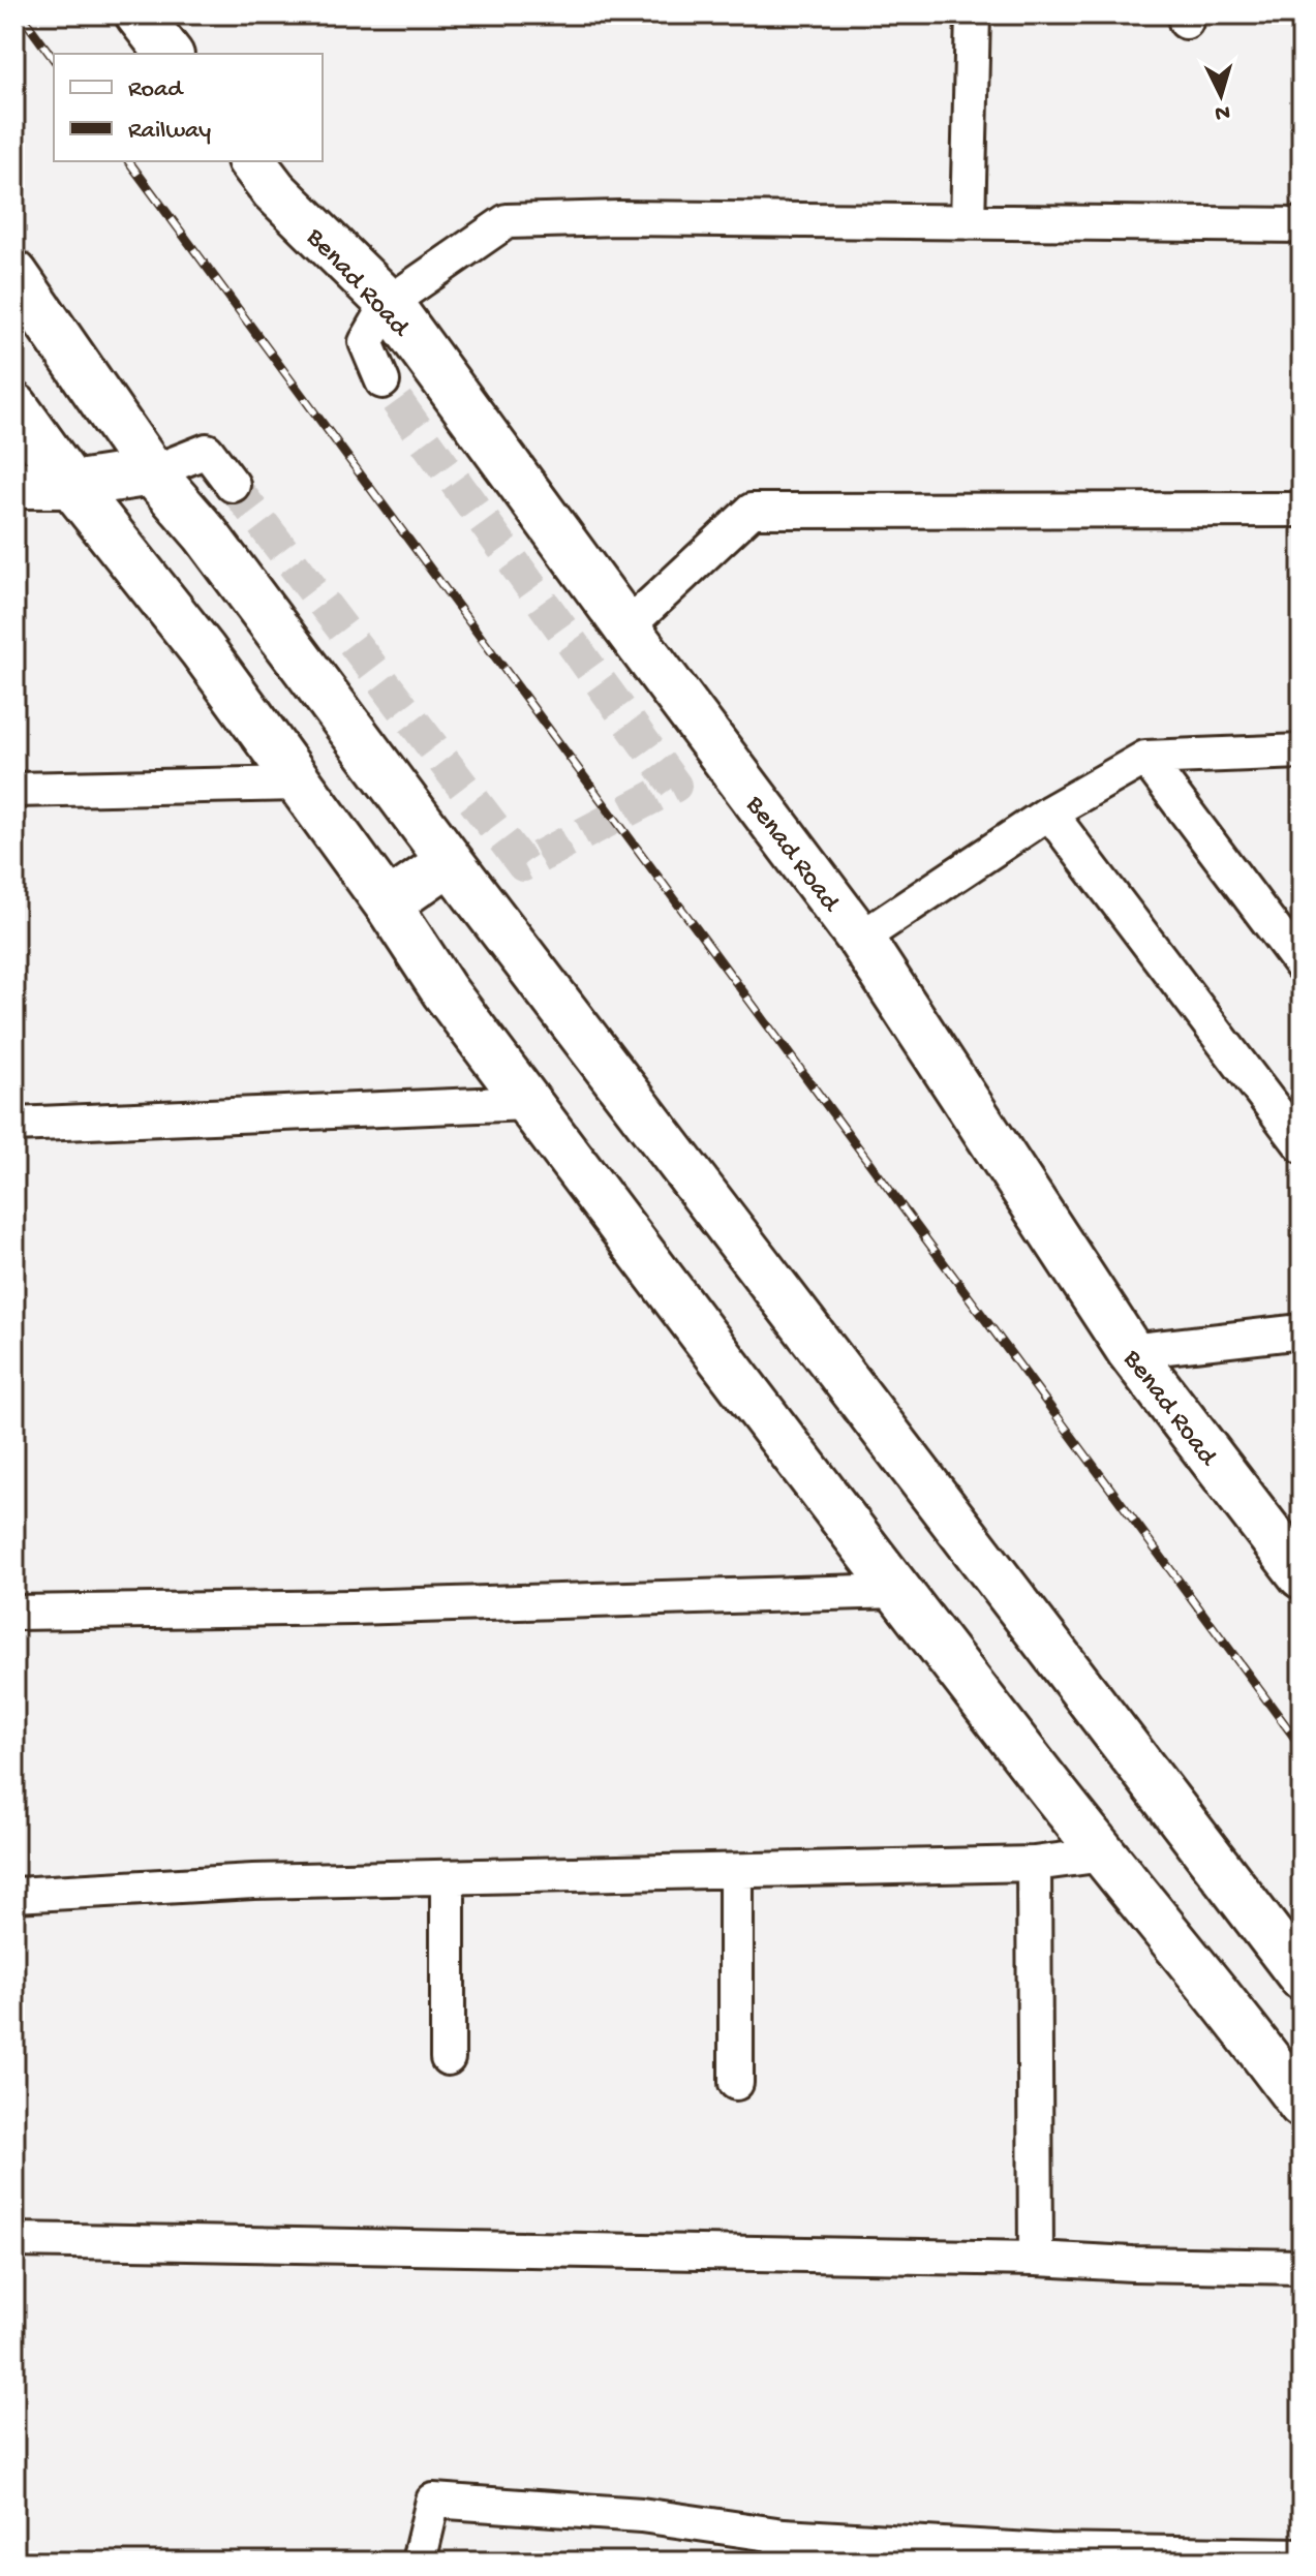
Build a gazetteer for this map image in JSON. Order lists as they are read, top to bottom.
{
  "streets": {
    "main road": ["Benad Road"]
  },
  "legend": ["Road", "Railway"],
  "north": "bottom"
}
